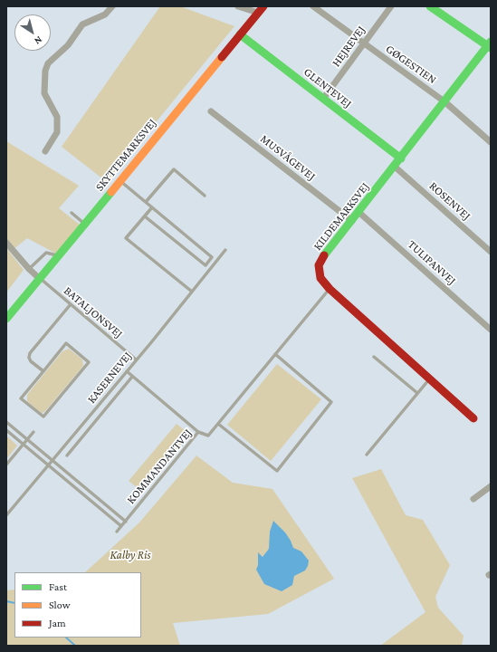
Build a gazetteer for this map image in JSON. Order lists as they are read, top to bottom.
{
  "streets": {
    "street": [
      "HEJREVEJ",
      "GØGESTIEN",
      "GLENTEVEJ",
      "SKYTTEMARKSVEJ",
      "MUSVÅGEVEJ",
      "ROSENVEJ",
      "KILDEMARKSVEJ",
      "TULIPANVEJ"
    ],
    "lane": ["BATALJONSVEJ", "KASERNEVEJ", "KOMMANDANTVEJ"]
  },
  "crossings": [
    ["HEJREVEJ", "GØGESTIEN"],
    ["HEJREVEJ", "GLENTEVEJ"],
    ["GØGESTIEN", "KILDEMARKSVEJ"],
    ["GLENTEVEJ", "SKYTTEMARKSVEJ"],
    ["GLENTEVEJ", "KILDEMARKSVEJ"],
    ["SKYTTEMARKSVEJ", "BATALJONSVEJ"],
    ["MUSVÅGEVEJ", "KILDEMARKSVEJ"],
    ["ROSENVEJ", "KILDEMARKSVEJ"],
    ["KILDEMARKSVEJ", "TULIPANVEJ"],
    ["KILDEMARKSVEJ", "KOMMANDANTVEJ"],
    ["BATALJONSVEJ", "KASERNEVEJ"]
  ],
  "parks": ["Kalby Ris"],
  "legend": ["Fast", "Slow", "Jam"],
  "north": "bottom right"
}
